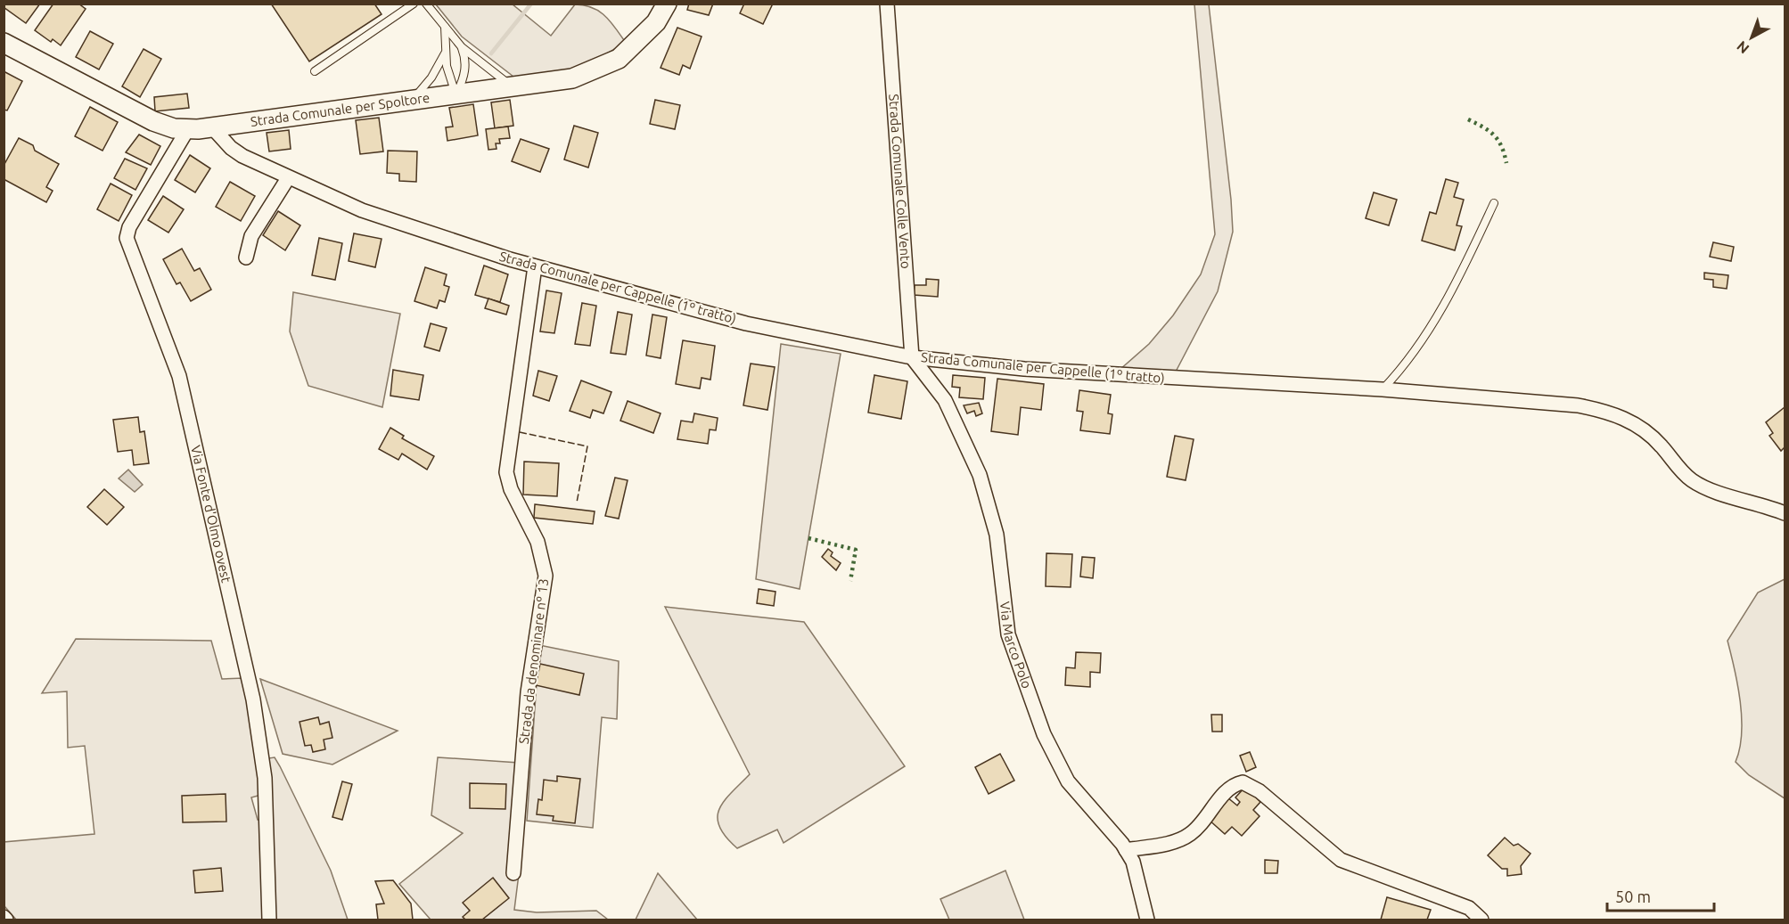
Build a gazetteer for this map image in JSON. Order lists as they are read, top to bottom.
{
  "streets": {
    "street": [
      "Strada Comunale per Spoltore",
      "Strada Comunale Colle Vento",
      "Strada Comunale per Cappelle (1º tratto)",
      "Via Fonte d'Olmo ovest",
      "Via Marco Polo",
      "Strada da denominare nº 13"
    ]
  },
  "crossings": [
    ["Strada Comunale per Spoltore", "Strada Comunale per Cappelle (1º tratto)"],
    ["Strada Comunale per Spoltore", "Via Fonte d'Olmo ovest"],
    ["Strada Comunale Colle Vento", "Strada Comunale per Cappelle (1º tratto)"],
    ["Strada Comunale Colle Vento", "Via Marco Polo"],
    ["Strada Comunale per Cappelle (1º tratto)", "Via Marco Polo"],
    ["Strada Comunale per Cappelle (1º tratto)", "Strada da denominare nº 13"]
  ],
  "scale_bar": "50 m",
  "north": "bottom left"
}
